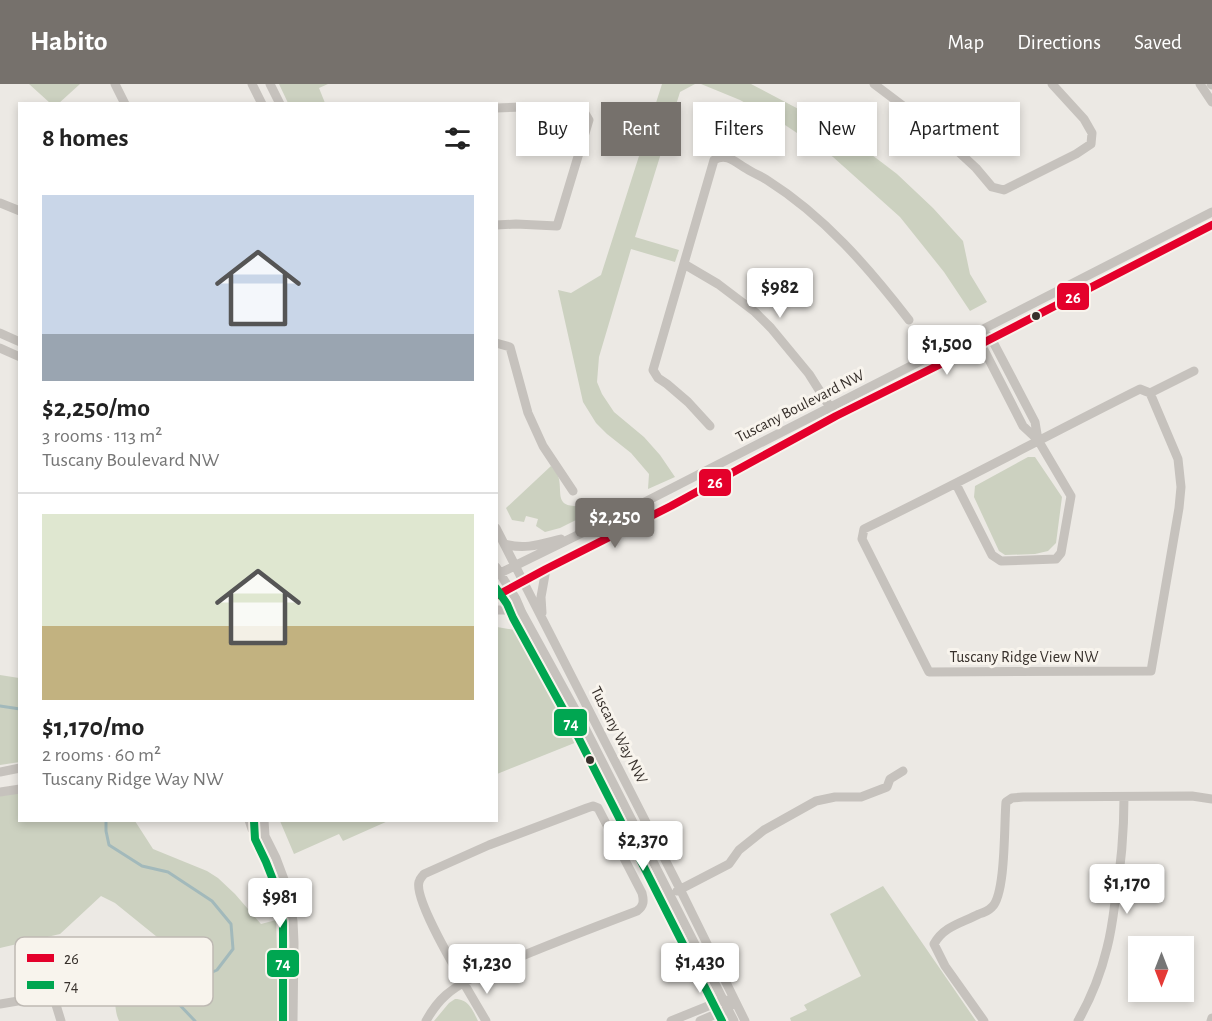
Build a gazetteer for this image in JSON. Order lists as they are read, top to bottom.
{
  "streets": {
    "street": ["Tuscany Boulevard NW", "Tuscany Ridge View NW", "Tuscany Way NW"]
  },
  "crossings": [
    ["Tuscany Boulevard NW", "Tuscany Way NW"]
  ],
  "lines": ["transit line 26", "transit line 74"],
  "legend": ["26", "74"],
  "north": "bottom",
  "page": {
    "header": "Habito",
    "nav": ["Map", "Directions", "Saved"],
    "chip": [
      "Buy",
      "Rent",
      "Filters",
      "New",
      "Apartment"
    ],
    "heading": "8 homes",
    "list": [
      {
        "name": "$2,250/mo",
        "note": "3 rooms · 113 m² · Tuscany Boulevard NW"
      },
      {
        "name": "$1,170/mo",
        "note": "2 rooms · 60 m² · Tuscany Ridge Way NW"
      }
    ],
    "price": [
      "$982",
      "$1,500",
      "$2,250",
      "$2,370",
      "$1,170",
      "$981",
      "$1,430",
      "$1,230"
    ]
  }
}
